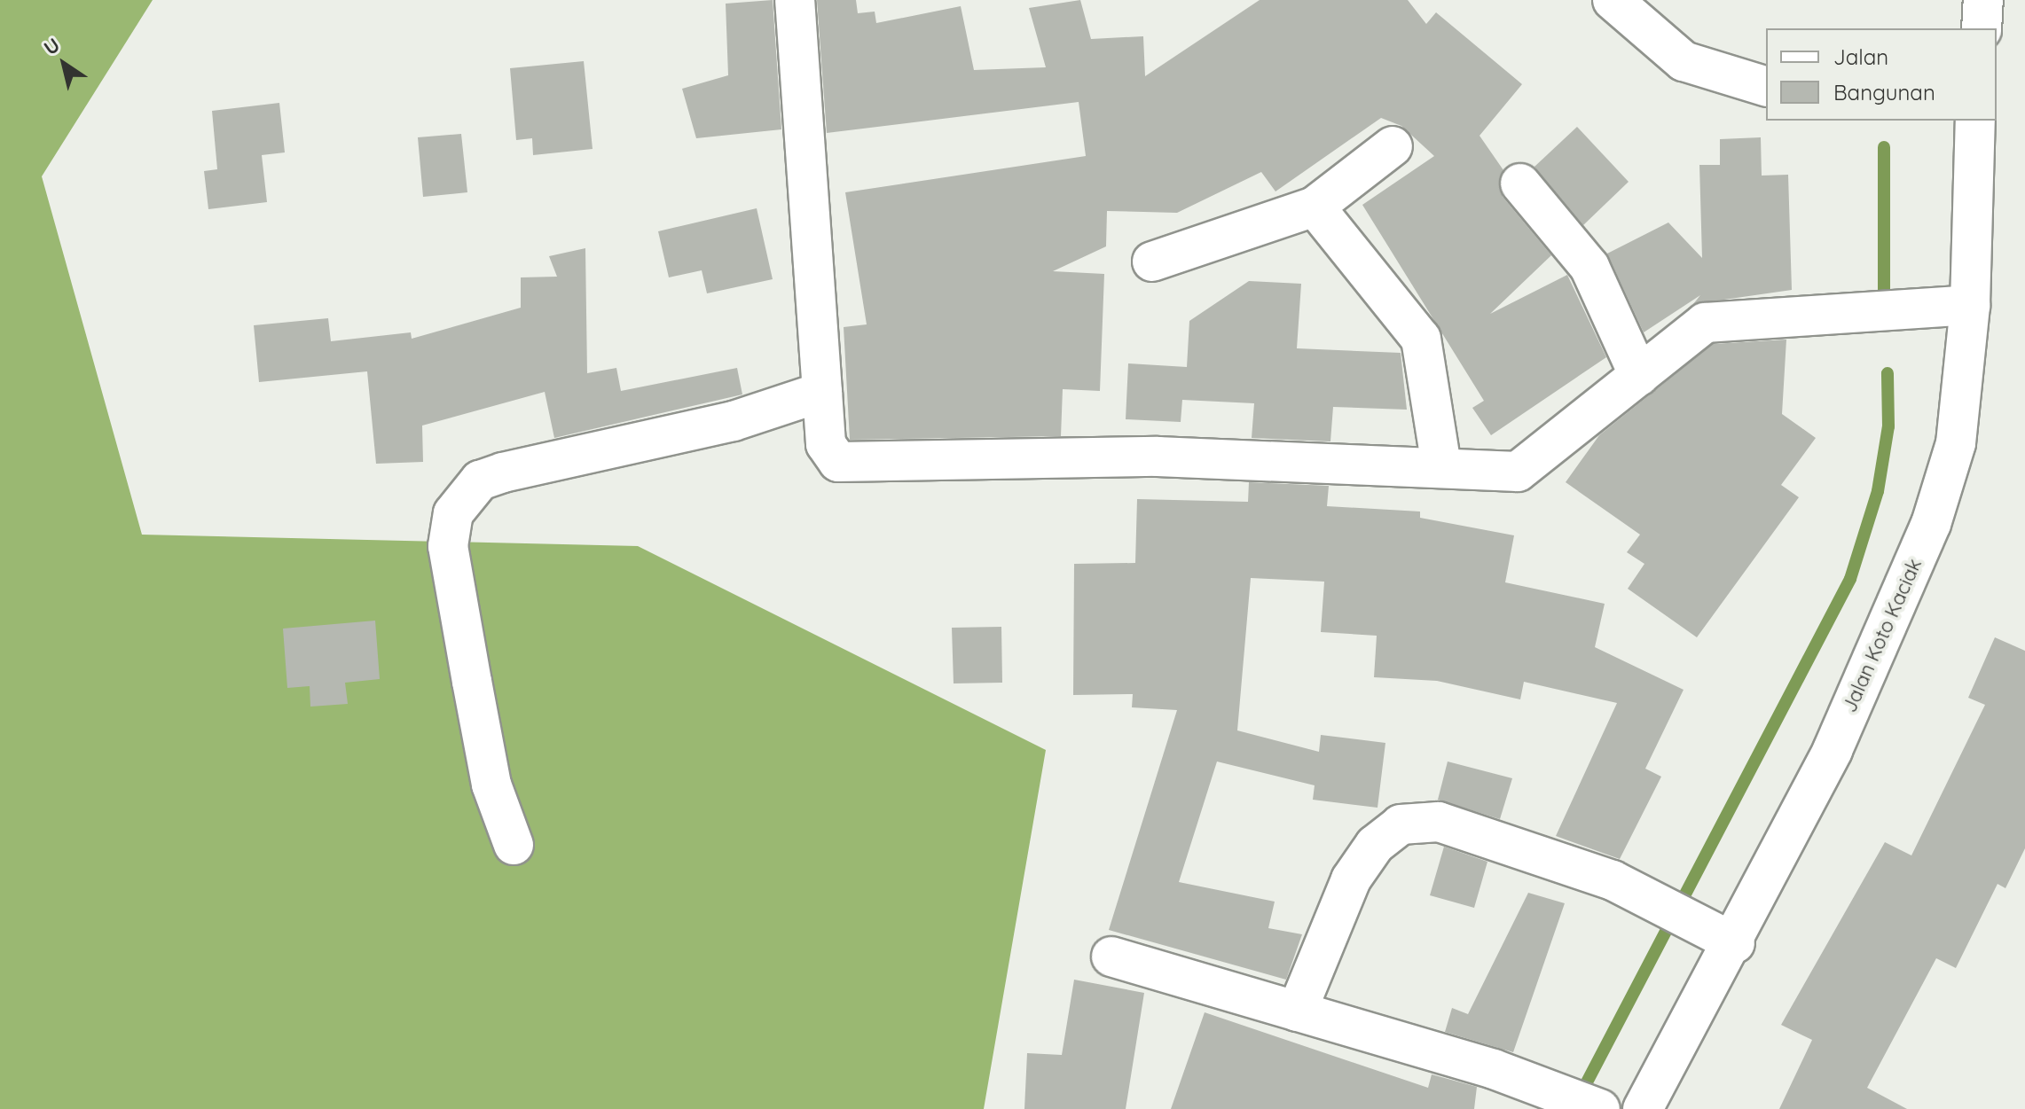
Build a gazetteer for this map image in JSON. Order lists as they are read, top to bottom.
{
  "streets": {
    "street": ["Jalan Koto Kaciak"]
  },
  "legend": ["Jalan", "Bangunan"],
  "north": "top left"
}
